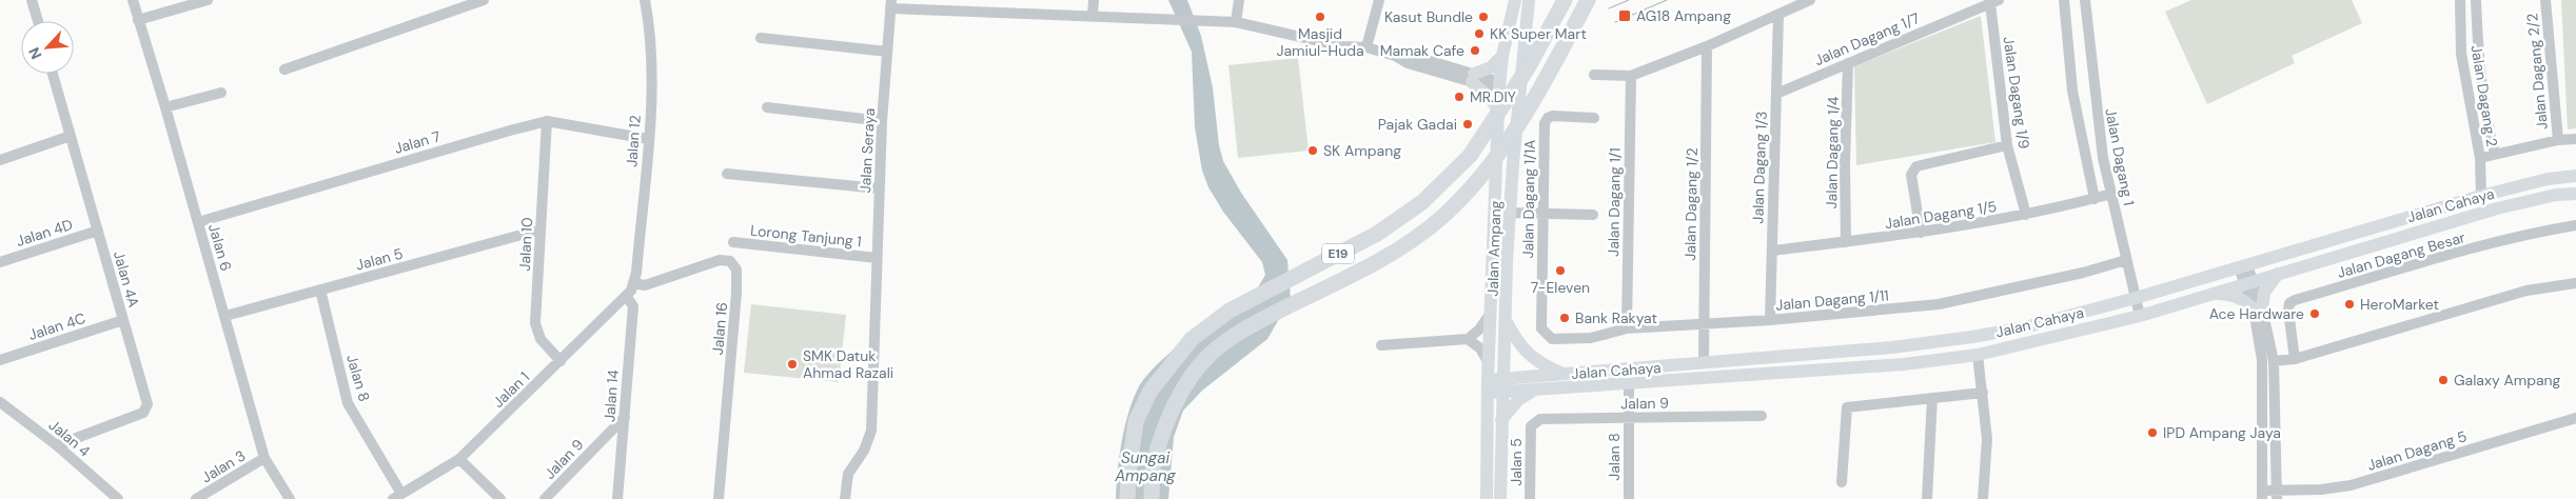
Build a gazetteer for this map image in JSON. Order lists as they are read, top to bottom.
{
  "streets": {
    "highway": ["E19"],
    "main road": ["Jalan Cahaya", "Jalan Ampang"],
    "street": [
      "Jalan Dagang 1/7",
      "Jalan Dagang 2/2",
      "Jalan Dagang 1/9",
      "Jalan Dagang 2",
      "Jalan 12",
      "Jalan 7",
      "Jalan Seraya",
      "Jalan Dagang 1/4",
      "Jalan Dagang 1",
      "Jalan Dagang 1/3",
      "Jalan Dagang 1/1A",
      "Jalan Dagang 1/1",
      "Jalan Dagang 1/2",
      "Jalan Dagang 1/5",
      "Jalan 4D",
      "Lorong Tanjung 1",
      "Jalan 10",
      "Jalan 6",
      "Jalan Dagang Besar",
      "Jalan 5",
      "Jalan 4A",
      "Jalan Dagang 1/11",
      "Jalan 4C",
      "Jalan 16",
      "Jalan 8",
      "Jalan 1",
      "Jalan 14",
      "Jalan 9",
      "Jalan 4",
      "Jalan Dagang 5",
      "Jalan 3"
    ]
  },
  "crossings": [
    ["Jalan Dagang 1/7", "Jalan Dagang 1/9"],
    ["Jalan Dagang 1/7", "Jalan Dagang 1/4"],
    ["Jalan Dagang 1/7", "Jalan Dagang 1/3"],
    ["Jalan Dagang 1/9", "Jalan Dagang 1/5"],
    ["Jalan Dagang 2", "Jalan Cahaya"],
    ["Jalan 12", "Jalan 7"],
    ["Jalan 12", "Jalan 16"],
    ["Jalan 12", "Jalan 1"],
    ["Jalan 7", "Jalan 10"],
    ["Jalan 7", "Jalan 6"],
    ["Jalan Seraya", "Lorong Tanjung 1"],
    ["Jalan Dagang 1/4", "Jalan Dagang 1/5"],
    ["Jalan Dagang 1", "Jalan Cahaya"],
    ["Jalan Dagang 1", "Jalan Dagang 1/5"],
    ["Jalan Dagang 1", "Jalan Dagang 1/11"],
    ["Jalan Dagang 1/3", "Jalan Dagang 1/5"],
    ["Jalan Dagang 1/3", "Jalan Dagang 1/11"],
    ["Jalan Dagang 1/1A", "Jalan Dagang 1/11"],
    ["Jalan Dagang 1/1", "Jalan Dagang 1/11"],
    ["Jalan Dagang 1/2", "Jalan Cahaya"],
    ["Jalan Dagang 1/2", "Jalan Dagang 1/11"],
    ["Jalan Cahaya", "Jalan Ampang"],
    ["Jalan Cahaya", "Jalan 8"],
    ["Jalan 4D", "Jalan 4A"],
    ["Jalan 10", "Jalan 5"],
    ["Jalan 10", "Jalan 1"],
    ["Jalan 6", "Jalan 5"],
    ["Jalan 6", "Jalan 3"],
    ["Jalan 5", "Jalan 8"],
    ["Jalan 5", "Jalan 9"],
    ["Jalan 4A", "Jalan 4C"],
    ["Jalan 4A", "Jalan 4"],
    ["Jalan 16", "Jalan 1"],
    ["Jalan 8", "Jalan 1"],
    ["Jalan 8", "Jalan 9"],
    ["Jalan 1", "Jalan 14"],
    ["Jalan 14", "Jalan 9"]
  ],
  "water": ["Sungai Ampang"],
  "places": {
    "transit": ["AG18 Ampang"],
    "other": [
      "Masjid Jamiul-Huda",
      "Kasut Bundle",
      "KK Super Mart",
      "Mamak Cafe",
      "MR.DIY",
      "Pajak Gadai",
      "SK Ampang",
      "7-Eleven",
      "HeroMarket",
      "Ace Hardware",
      "Bank Rakyat",
      "SMK Datuk Ahmad Razali",
      "Galaxy Ampang",
      "IPD Ampang Jaya"
    ]
  },
  "north": "bottom left"
}
